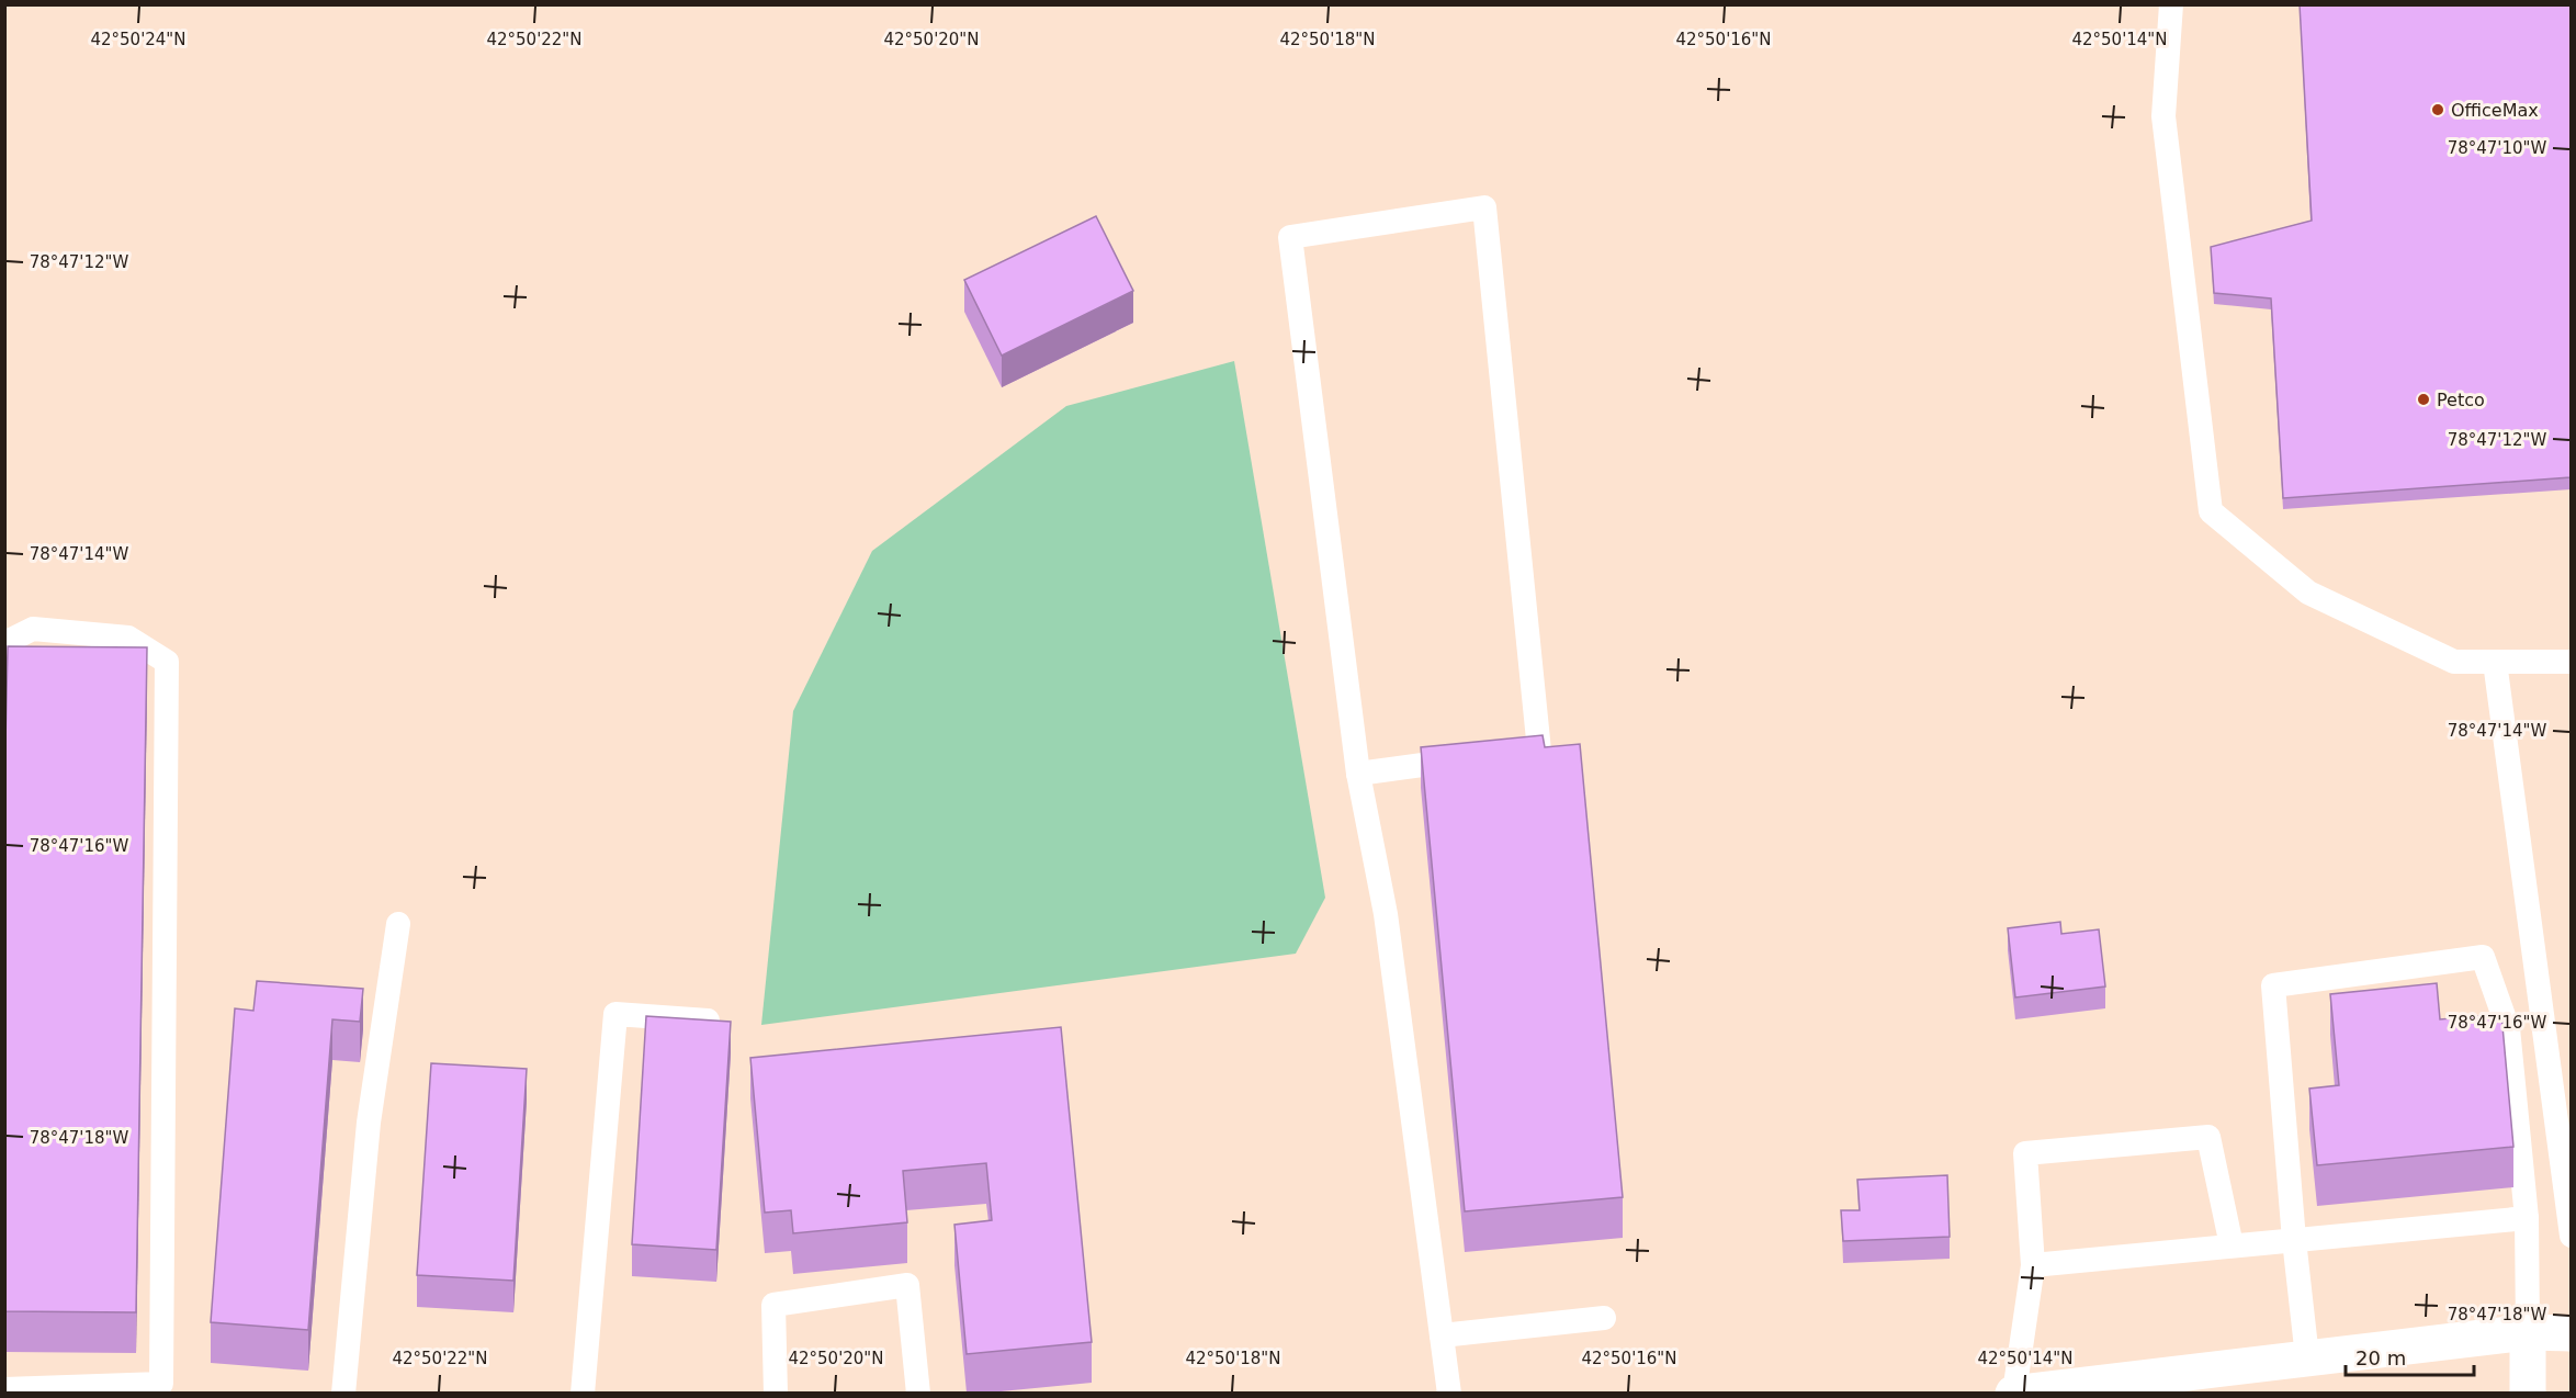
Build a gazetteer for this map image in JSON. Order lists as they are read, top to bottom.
{
  "places": ["OfficeMax", "Petco"],
  "scale_bar": "20 m",
  "coordinates": [
    "42°50'24\"N",
    "42°50'22\"N",
    "42°50'20\"N",
    "42°50'18\"N",
    "42°50'16\"N",
    "42°50'14\"N",
    "78°47'10\"W",
    "78°47'12\"W",
    "78°47'14\"W",
    "78°47'16\"W",
    "78°47'18\"W"
  ]
}
